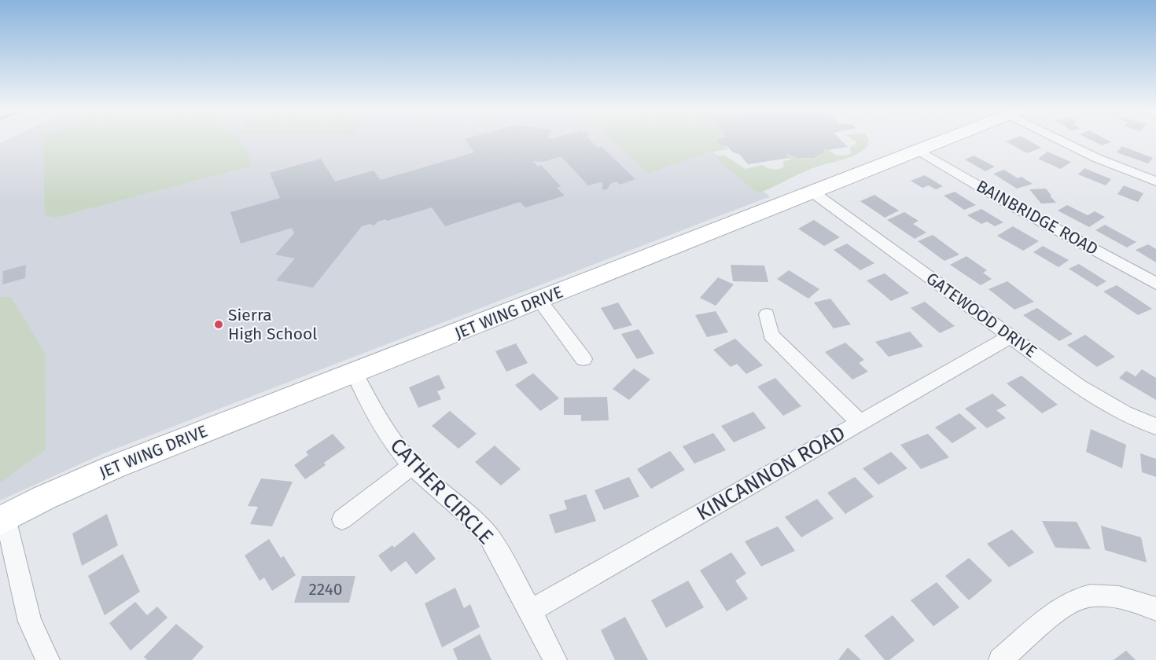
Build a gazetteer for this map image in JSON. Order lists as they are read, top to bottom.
{
  "streets": {
    "main road": ["JET WING DRIVE"],
    "street": [
      "BAINBRIDGE ROAD",
      "GATEWOOD DRIVE",
      "KINCANNON ROAD",
      "CATHER CIRCLE"
    ]
  },
  "crossings": [
    ["BAINBRIDGE ROAD", "JET WING DRIVE"],
    ["JET WING DRIVE", "GATEWOOD DRIVE"],
    ["JET WING DRIVE", "CATHER CIRCLE"],
    ["GATEWOOD DRIVE", "KINCANNON ROAD"],
    ["KINCANNON ROAD", "CATHER CIRCLE"]
  ],
  "places": ["Sierra High School"],
  "house_numbers": ["2240"]
}
